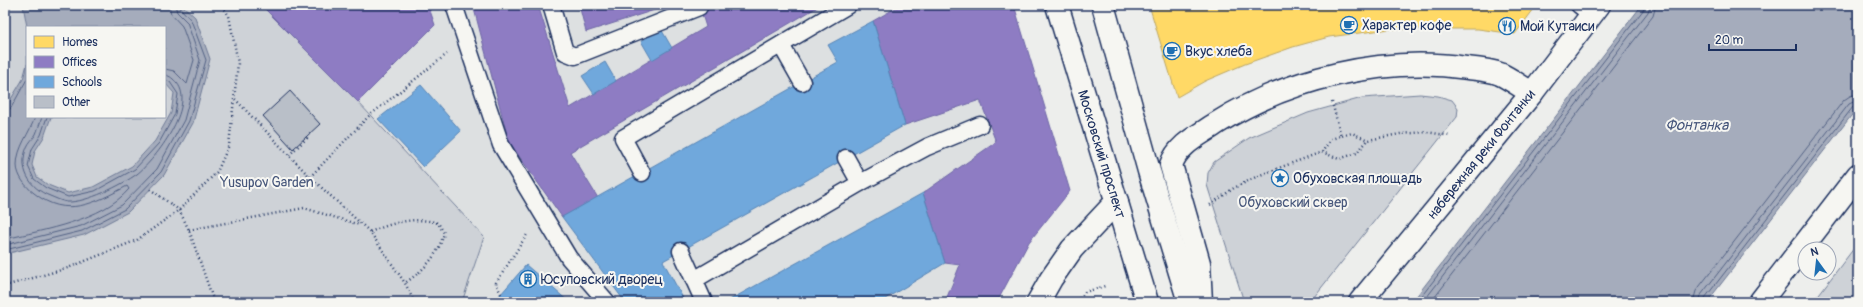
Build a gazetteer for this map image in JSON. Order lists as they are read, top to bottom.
{
  "streets": {
    "main road": ["Московский проспект", "набережная реки Фонтанки"]
  },
  "water": ["Фонтанка"],
  "parks": ["Yusupov Garden", "Обуховский сквер"],
  "places": {
    "cafe": ["Характер кофе", "Вкус хлеба"],
    "restaurant": ["Мой Кутаиси"],
    "place": ["Обуховская площадь"],
    "building": ["Юсуповский дворец"]
  },
  "legend": [
    "Homes",
    "Offices",
    "Schools",
    "Other"
  ],
  "scale_bar": "20 m",
  "north": "top"
}
